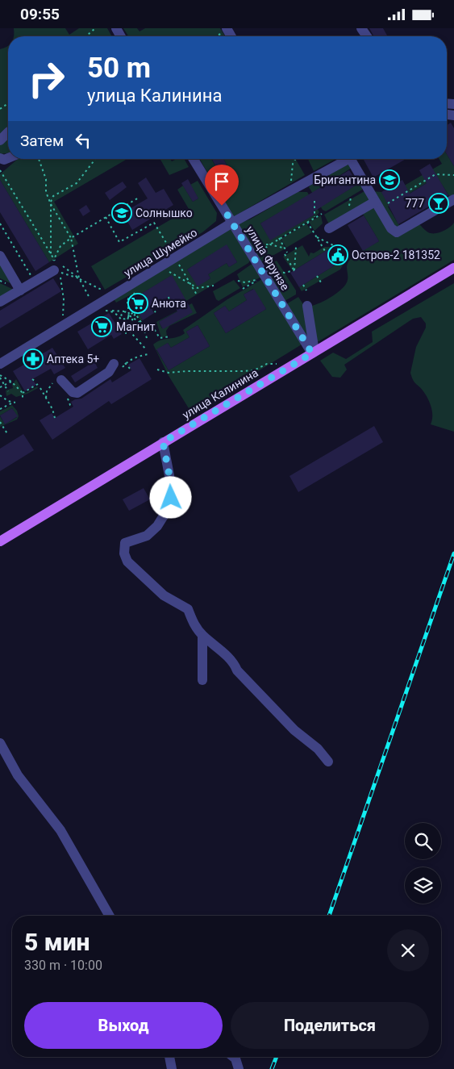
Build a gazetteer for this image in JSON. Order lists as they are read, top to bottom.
{
  "streets": {
    "main road": ["улица Калинина"],
    "street": ["улица Шумейко", "улица Фрунзе"]
  },
  "crossings": [
    ["улица Шумейко", "улица Фрунзе"],
    ["улица Фрунзе", "улица Калинина"]
  ],
  "places": {
    "school or university": ["Бригантина", "Солнышко"],
    "bar": ["777"],
    "public building": ["Остров-2 181352"],
    "supermarket": ["Анюта", "Магнит"],
    "pharmacy": ["Аптека 5+"]
  },
  "page": {
    "status": "09:55",
    "turn": ["50 m", "улица Калинина"],
    "then": "Затем",
    "heading": ["5 мин", "330 m · 10:00"],
    "buttons": ["Выход", "Поделиться"]
  }
}
